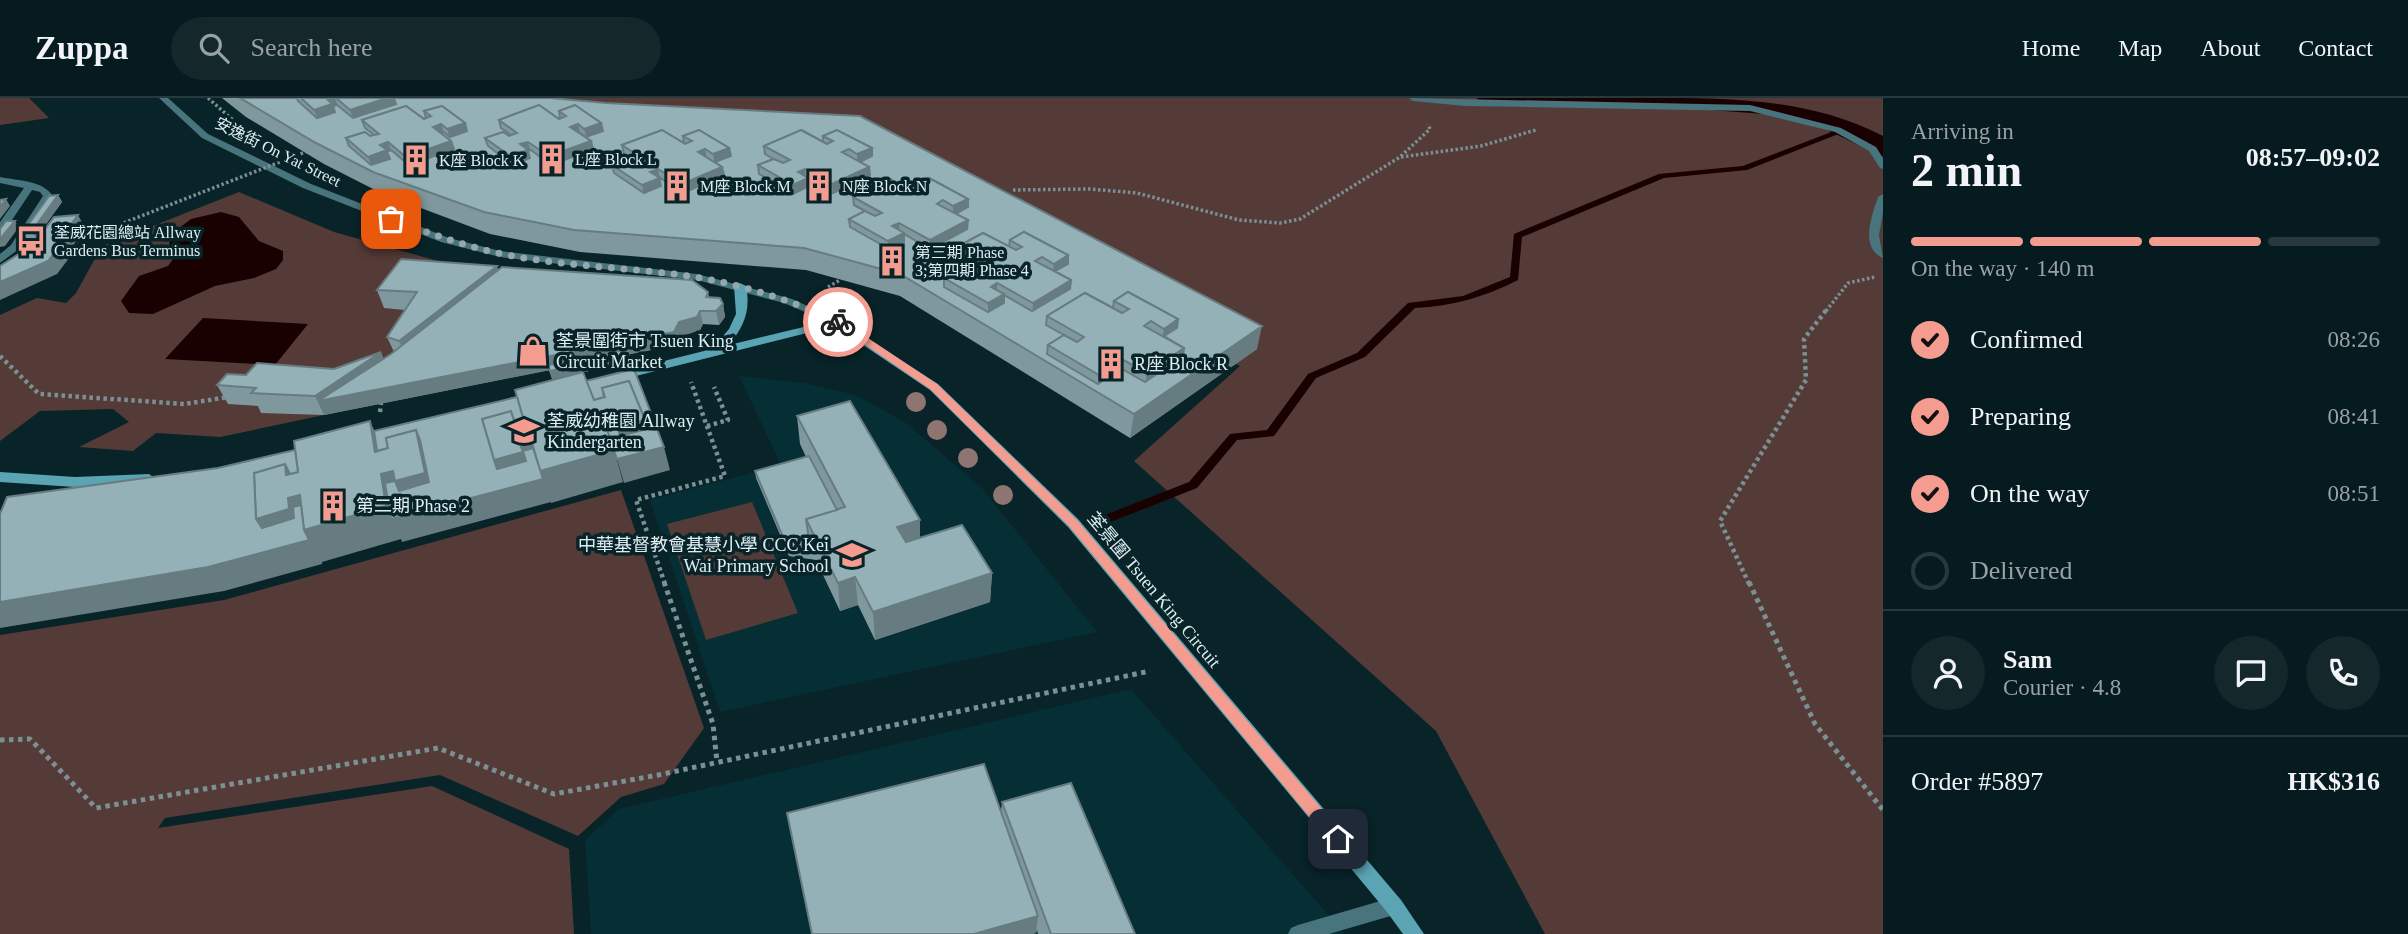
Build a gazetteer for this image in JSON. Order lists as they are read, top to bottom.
{
  "streets": {
    "street": ["安逸街 On Yat Street", "荃景圍 Tsuen King Circuit"]
  },
  "crossings": [
    ["安逸街 On Yat Street", "荃景圍 Tsuen King Circuit"]
  ],
  "places": {
    "building": [
      "L座 Block L",
      "K座 Block K",
      "M座 Block M",
      "N座 Block N",
      "第三期 Phase 3;第四期 Phase 4",
      "R座 Block R",
      "第二期 Phase 2"
    ],
    "bus stop": ["荃威花園總站 Allway Gardens Bus Terminus"],
    "shop": ["荃景圍街市 Tsuen King Circuit Market"],
    "school or university": ["荃威幼稚園 Allway Kindergarten", "中華基督教會基慧小學 CCC Kei Wai Primary School"]
  },
  "page": {
    "header": "Zuppa",
    "search": "Search here",
    "nav": [
      "Home",
      "Map",
      "About",
      "Contact"
    ],
    "heading": ["2 min", "Arriving in", "08:57–09:02"],
    "panel": [
      "Sam",
      "Courier · 4.8",
      "Order #5897",
      "HK$316"
    ],
    "bar": "On the way · 140 m",
    "list": [
      ["Confirmed", "08:26"],
      ["Preparing", "08:41"],
      ["On the way", "08:51"],
      "Delivered"
    ]
  }
}
